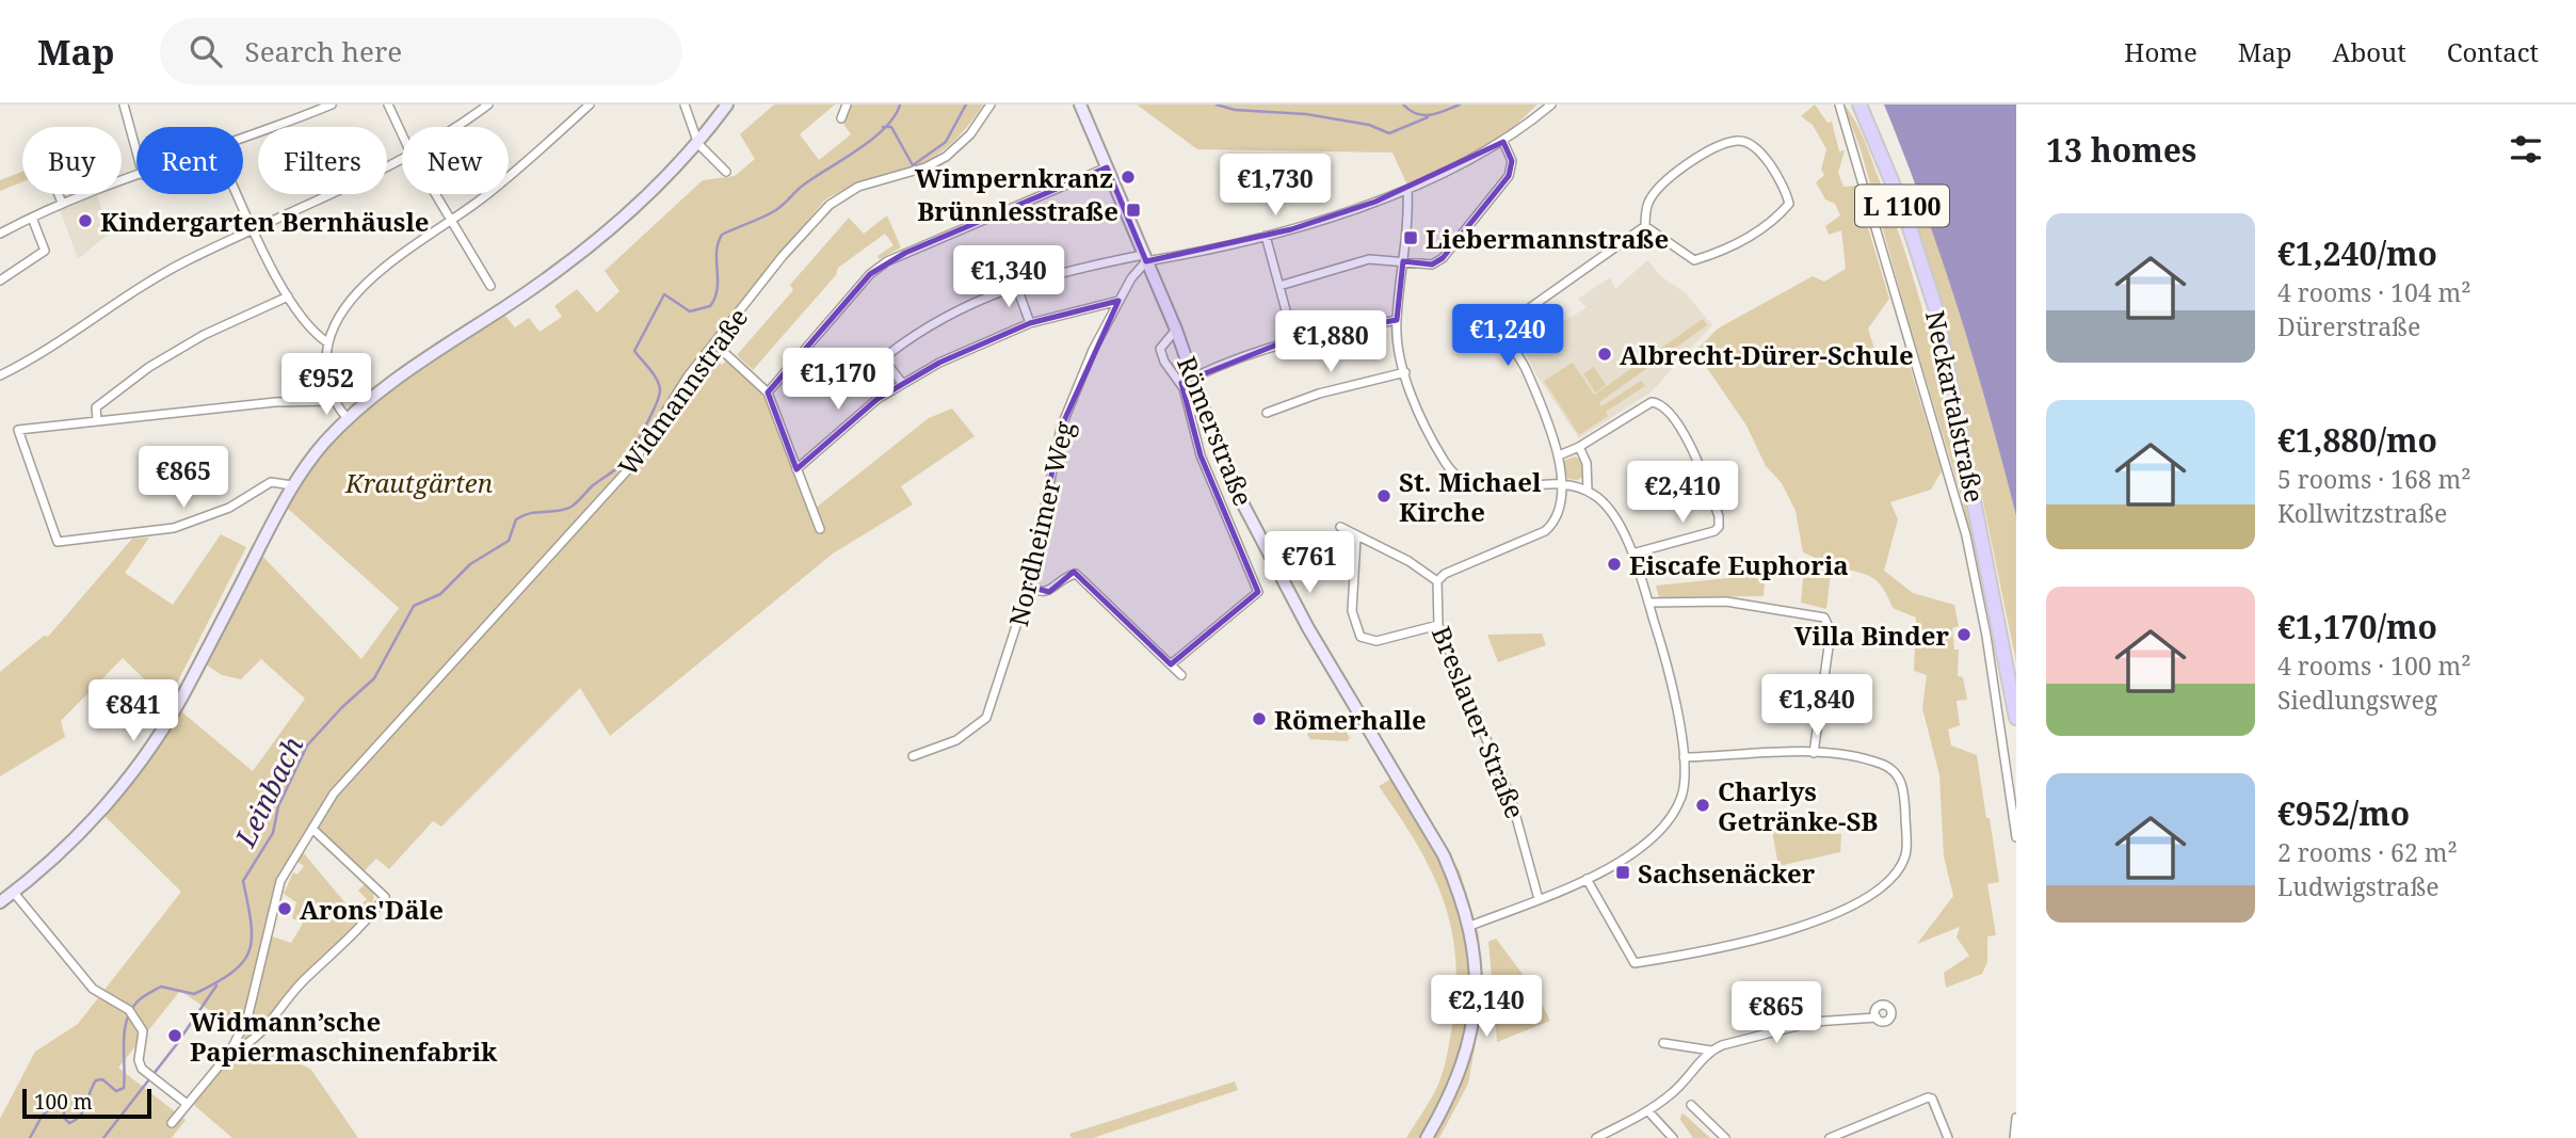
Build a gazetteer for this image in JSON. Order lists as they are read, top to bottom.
{
  "streets": {
    "main road": ["L 1100", "Neckartalstraße", "Römerstraße"],
    "street": ["Widmannstraße", "Nordheimer Weg", "Breslauer Straße"]
  },
  "crossings": [
    ["Römerstraße", "Nordheimer Weg"]
  ],
  "water": ["Leinbach"],
  "parks": ["Krautgärten"],
  "places": {
    "other": [
      "Wimpernkranz",
      "Kindergarten Bernhäusle",
      "Albrecht-Dürer-Schule",
      "St. Michael Kirche",
      "Eiscafe Euphoria",
      "Villa Binder",
      "Römerhalle",
      "Charlys Getränke-SB",
      "Arons'Däle",
      "Widmann’sche Papiermaschinenfabrik"
    ],
    "transit": ["Brünnlesstraße", "Liebermannstraße", "Sachsenäcker"]
  },
  "scale_bar": "100 m",
  "page": {
    "header": "Map",
    "search": "Search here",
    "nav": [
      "Home",
      "Map",
      "About",
      "Contact"
    ],
    "heading": "13 homes",
    "chip": [
      "Buy",
      "Rent",
      "Filters",
      "New"
    ],
    "price": [
      "€1,730",
      "€1,340",
      "€1,240",
      "€1,880",
      "€1,170",
      "€952",
      "€865",
      "€2,410",
      "€761",
      "€1,840",
      "€841",
      "€2,140",
      "€865"
    ],
    "list": [
      {
        "name": "€1,240/mo",
        "note": "4 rooms · 104 m² · Dürerstraße"
      },
      {
        "name": "€1,880/mo",
        "note": "5 rooms · 168 m² · Kollwitzstraße"
      },
      {
        "name": "€1,170/mo",
        "note": "4 rooms · 100 m² · Siedlungsweg"
      },
      {
        "name": "€952/mo",
        "note": "2 rooms · 62 m² · Ludwigstraße"
      }
    ],
    "scale": "100 m"
  }
}
